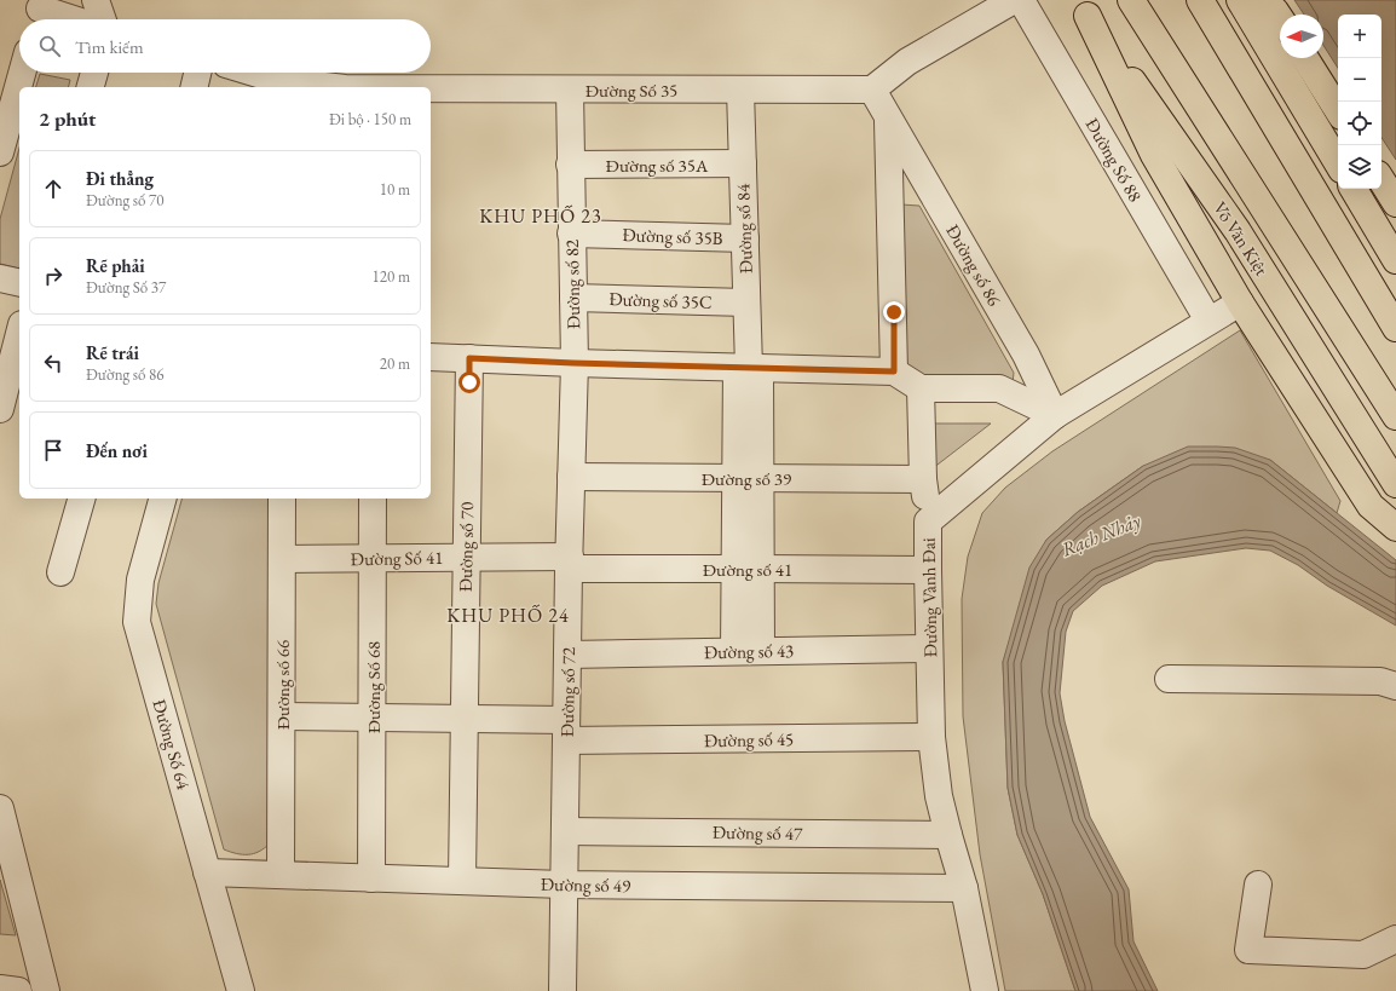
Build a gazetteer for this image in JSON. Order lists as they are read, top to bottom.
{
  "streets": {
    "main road": ["Võ Văn Kiệt"],
    "street": [
      "Đường Số 35",
      "Đường Số 88",
      "Đường số 35A",
      "Đường số 84",
      "Đường số 35B",
      "Đường số 86",
      "Đường số 82",
      "Đường số 35C",
      "Đường số 39",
      "Đường số 70",
      "Đường Số 41",
      "Đường số 41",
      "Đường Vành Đai",
      "Đường số 43",
      "Đường số 66",
      "Đường Số 68",
      "Đường số 72",
      "Đường số 45",
      "Đường Số 64",
      "Đường số 47",
      "Đường số 49"
    ]
  },
  "crossings": [
    ["Đường Số 35", "Đường số 84"],
    ["Đường Số 35", "Đường số 86"],
    ["Đường Số 35", "Đường số 82"],
    ["Đường Số 88", "Đường Vành Đai"],
    ["Đường số 35A", "Đường số 84"],
    ["Đường số 35A", "Đường số 82"],
    ["Đường số 84", "Đường số 35B"],
    ["Đường số 84", "Đường số 35C"],
    ["Đường số 84", "Đường số 39"],
    ["Đường số 84", "Đường số 41"],
    ["Đường số 84", "Đường số 43"],
    ["Đường số 35B", "Đường số 82"],
    ["Đường số 86", "Đường Vành Đai"],
    ["Đường số 82", "Đường số 35C"],
    ["Đường số 82", "Đường số 72"],
    ["Đường số 39", "Đường số 72"],
    ["Đường số 70", "Đường Số 41"],
    ["Đường số 70", "Đường số 45"],
    ["Đường số 70", "Đường số 49"],
    ["Đường Số 41", "Đường số 41"],
    ["Đường Số 41", "Đường số 66"],
    ["Đường Số 41", "Đường Số 68"],
    ["Đường Số 41", "Đường số 72"],
    ["Đường số 41", "Đường Vành Đai"],
    ["Đường số 41", "Đường số 72"],
    ["Đường Vành Đai", "Đường số 43"],
    ["Đường Vành Đai", "Đường số 45"],
    ["Đường Vành Đai", "Đường số 47"],
    ["Đường Vành Đai", "Đường số 49"],
    ["Đường số 43", "Đường số 72"],
    ["Đường số 66", "Đường số 45"],
    ["Đường số 66", "Đường số 49"],
    ["Đường Số 68", "Đường số 45"],
    ["Đường Số 68", "Đường số 49"],
    ["Đường số 72", "Đường số 45"],
    ["Đường số 72", "Đường số 47"],
    ["Đường số 72", "Đường số 49"],
    ["Đường Số 64", "Đường số 49"]
  ],
  "districts": ["KHU PHỐ 23", "KHU PHỐ 24"],
  "water": ["Rạch Nhảy"],
  "north": "left",
  "page": {
    "map_buttons": ["+", "−"],
    "search": "Tìm kiếm",
    "heading": ["2 phút", "Đi bộ · 150 m"],
    "list": [
      ["Đi thẳng", "Đường số 70", "10 m"],
      ["Rẽ phải", "Đường Số 37", "120 m"],
      ["Rẽ trái", "Đường số 86", "20 m"],
      "Đến nơi"
    ]
  }
}
